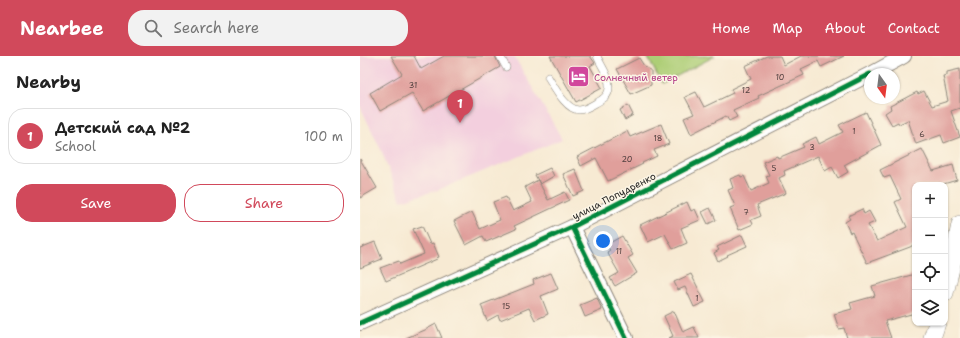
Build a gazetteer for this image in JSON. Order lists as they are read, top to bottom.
{
  "streets": {
    "street": ["улица Попудренко"]
  },
  "places": {
    "hotel": ["Солнечный ветер"]
  },
  "house_numbers": [
    "10",
    "31",
    "12",
    "1",
    "6",
    "18",
    "3",
    "20",
    "5",
    "7",
    "11",
    "1",
    "15"
  ],
  "north": "bottom",
  "page": {
    "header": "Nearbee",
    "search": "Search here",
    "nav": [
      "Home",
      "Map",
      "About",
      "Contact"
    ],
    "heading": "Nearby",
    "pins": "1",
    "list": [
      {
        "mark": "1",
        "name": "Детский сад №2",
        "note": "School",
        "value": "100 m"
      }
    ],
    "buttons": ["Save", "Share"],
    "map_buttons": ["+", "−"]
  }
}
